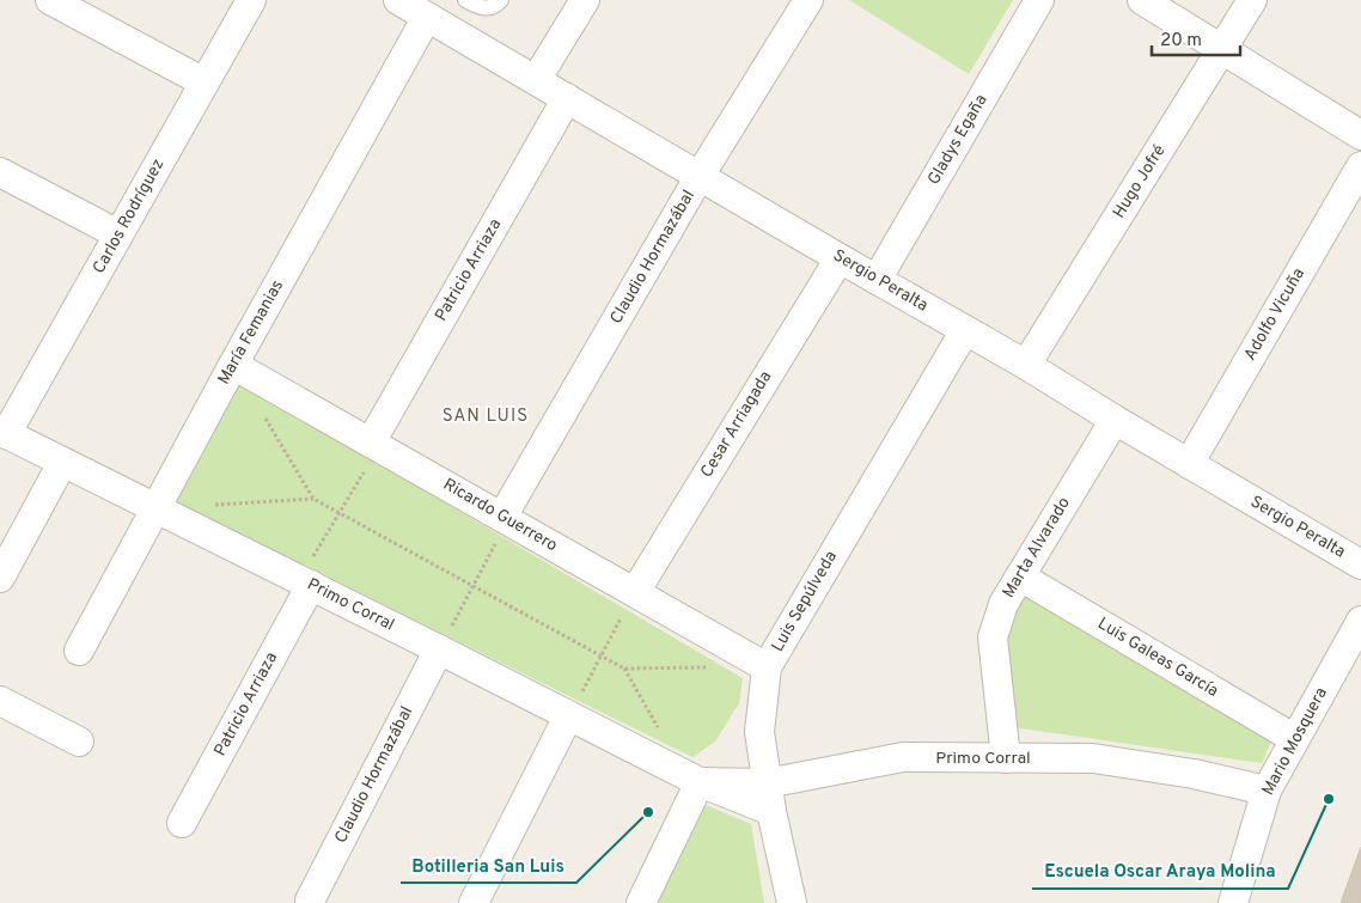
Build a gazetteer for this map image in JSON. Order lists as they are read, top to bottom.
{
  "streets": {
    "street": [
      "Gladys Egaña",
      "Hugo Jofré",
      "Carlos Rodríguez",
      "Claudio Hormazábal",
      "Patricio Arriaza",
      "Sergio Peralta",
      "Adolfo Vicuña",
      "María Femanias",
      "Cesar Arriagada",
      "Ricardo Guerrero",
      "Marta Alvarado",
      "Luis Sepúlveda",
      "Primo Corral",
      "Luis Galeas García",
      "Mario Mosquera"
    ]
  },
  "crossings": [
    ["Gladys Egaña", "Sergio Peralta"],
    ["Hugo Jofré", "Sergio Peralta"],
    ["Carlos Rodríguez", "Primo Corral"],
    ["Claudio Hormazábal", "Sergio Peralta"],
    ["Claudio Hormazábal", "Ricardo Guerrero"],
    ["Claudio Hormazábal", "Primo Corral"],
    ["Patricio Arriaza", "Sergio Peralta"],
    ["Patricio Arriaza", "Ricardo Guerrero"],
    ["Patricio Arriaza", "Primo Corral"],
    ["Sergio Peralta", "Adolfo Vicuña"],
    ["Sergio Peralta", "María Femanias"],
    ["Sergio Peralta", "Cesar Arriagada"],
    ["Sergio Peralta", "Marta Alvarado"],
    ["Sergio Peralta", "Luis Sepúlveda"],
    ["María Femanias", "Ricardo Guerrero"],
    ["María Femanias", "Primo Corral"],
    ["Cesar Arriagada", "Ricardo Guerrero"],
    ["Ricardo Guerrero", "Luis Sepúlveda"],
    ["Marta Alvarado", "Primo Corral"],
    ["Marta Alvarado", "Luis Galeas García"],
    ["Luis Sepúlveda", "Primo Corral"],
    ["Primo Corral", "Mario Mosquera"],
    ["Luis Galeas García", "Mario Mosquera"]
  ],
  "districts": ["SAN LUIS"],
  "places": ["Escuela Oscar Araya Molina", "Botilleria San Luis"],
  "scale_bar": "20 m"
}
